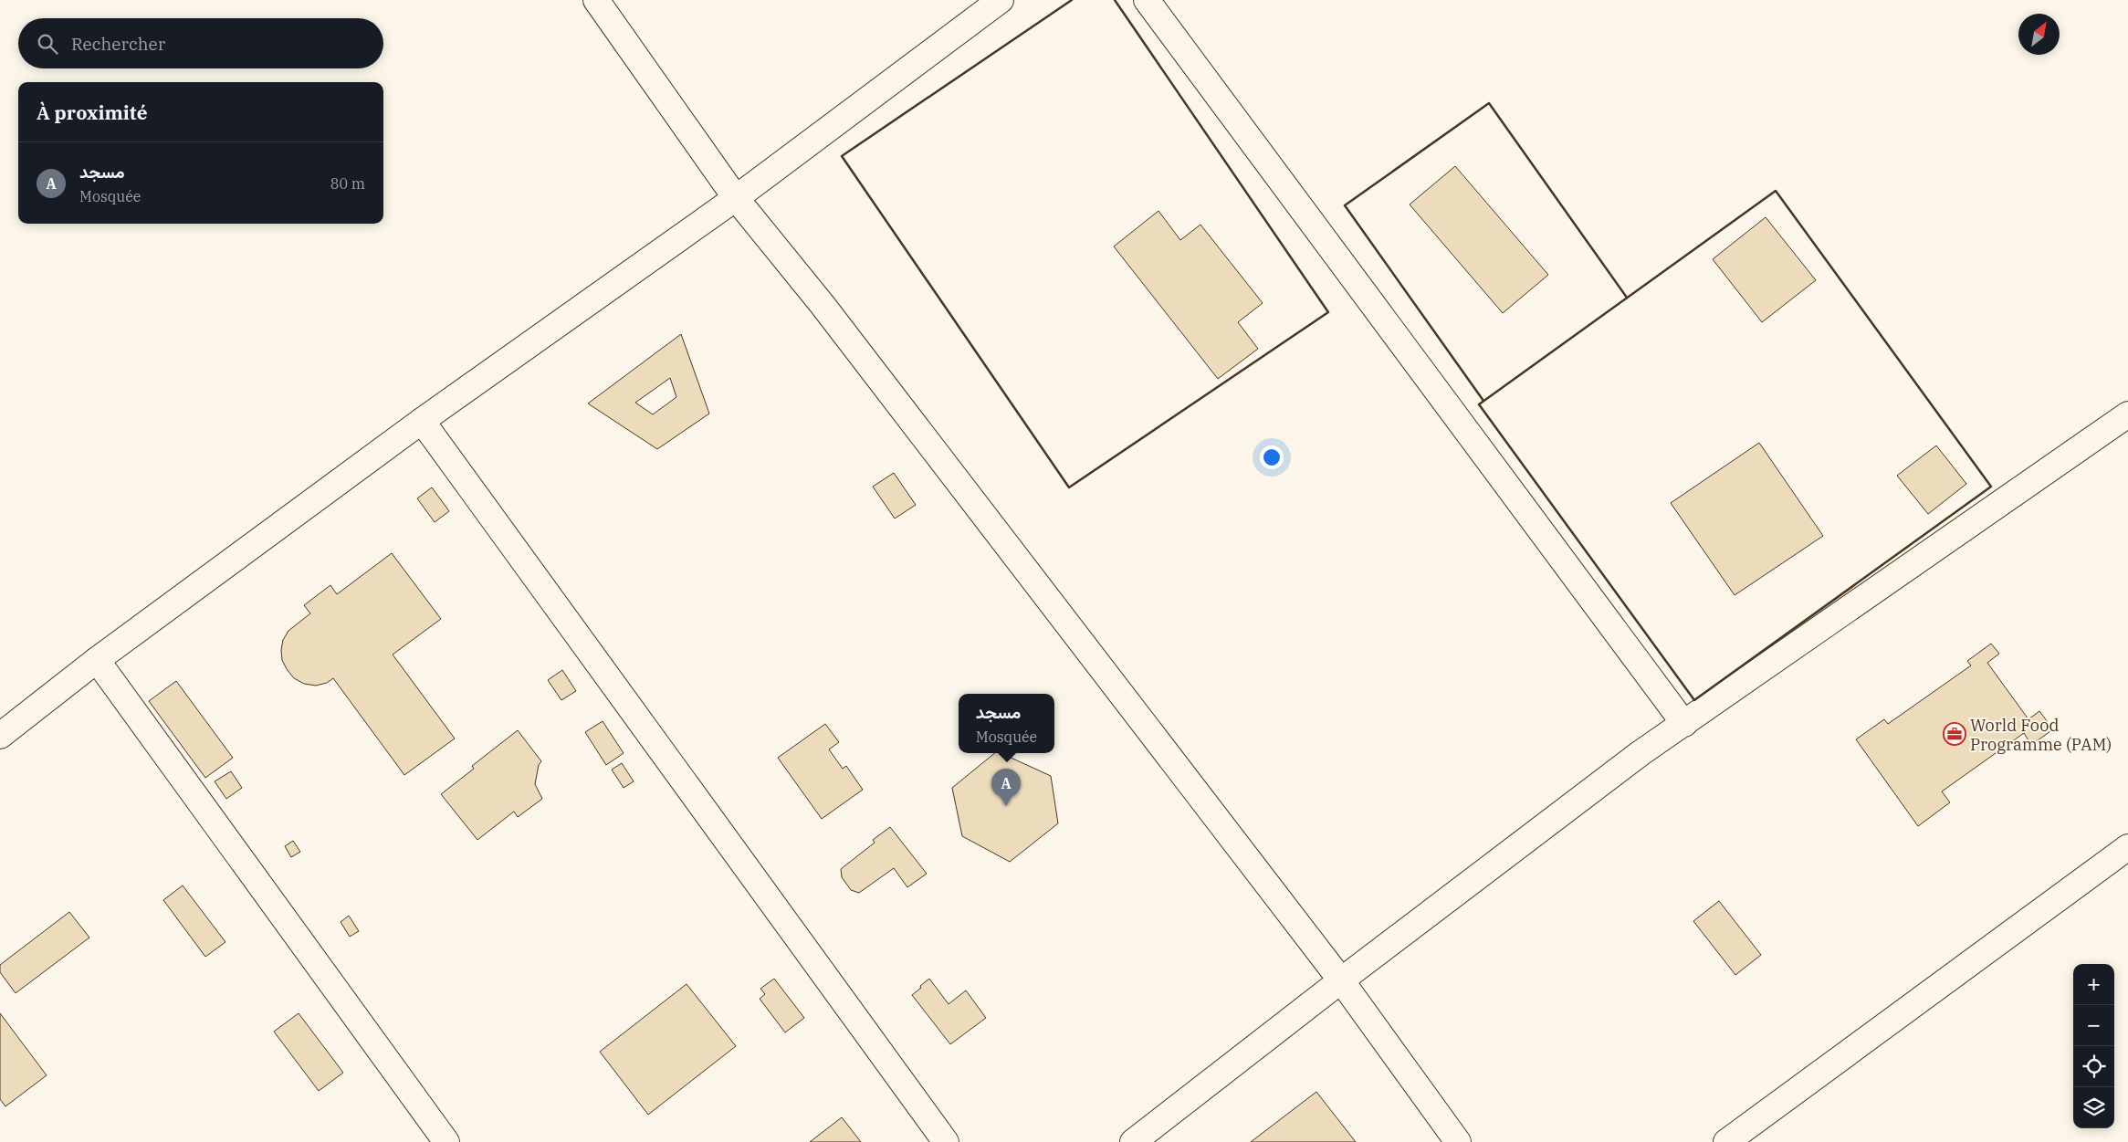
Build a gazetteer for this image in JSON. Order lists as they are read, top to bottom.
{
  "places": {
    "office": ["World Food Programme (PAM)"]
  },
  "north": "top right",
  "page": {
    "search": "Rechercher",
    "heading": "À proximité",
    "list": [
      {
        "mark": "A",
        "name": "مسجد",
        "note": "Mosquée",
        "value": "80 m"
      }
    ],
    "popup": ["مسجد", "Mosquée"],
    "pins": "A",
    "map_buttons": ["+", "−"]
  }
}
